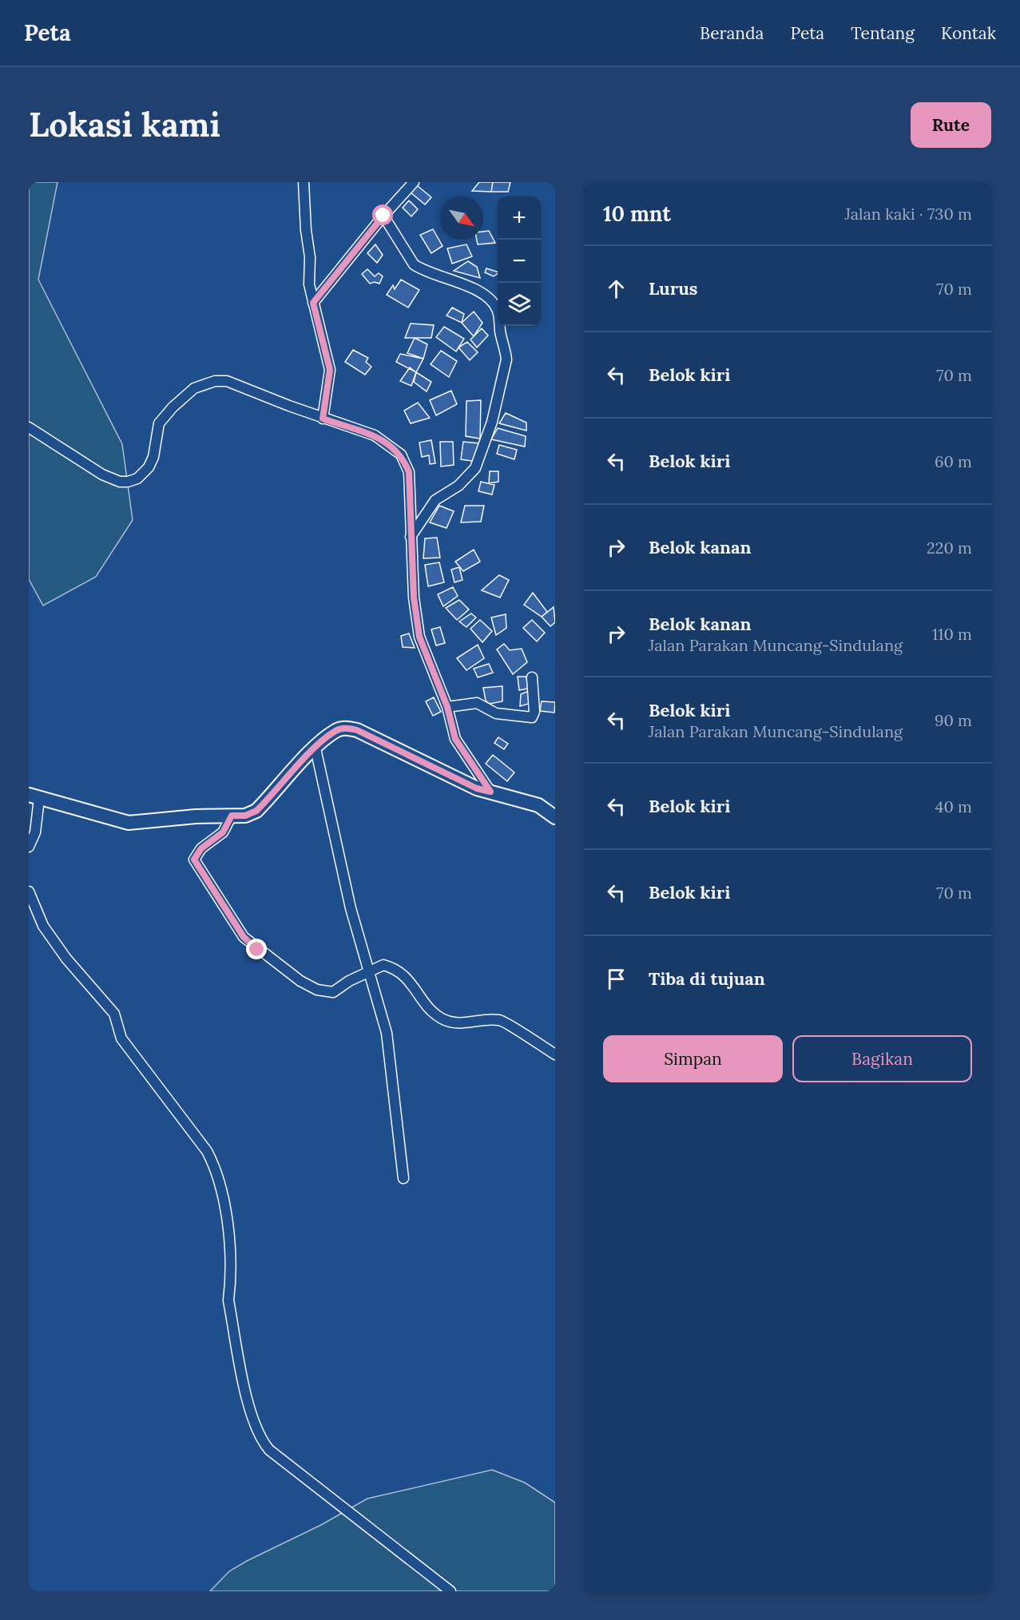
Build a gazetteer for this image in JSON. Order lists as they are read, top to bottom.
{
  "north": "bottom right",
  "page": {
    "header": "Peta",
    "nav": [
      "Beranda",
      "Peta",
      "Tentang",
      "Kontak"
    ],
    "buttons": [
      "Rute",
      ["Simpan", "Bagikan"]
    ],
    "title": "Lokasi kami",
    "heading": ["10 mnt", "Jalan kaki · 730 m"],
    "map_buttons": ["+", "−"],
    "list": [
      ["Lurus", "70 m"],
      ["Belok kiri", "70 m"],
      ["Belok kiri", "60 m"],
      ["Belok kanan", "220 m"],
      ["Belok kanan", "Jalan Parakan Muncang-Sindulang", "110 m"],
      ["Belok kiri", "Jalan Parakan Muncang-Sindulang", "90 m"],
      ["Belok kiri", "40 m"],
      ["Belok kiri", "70 m"],
      "Tiba di tujuan"
    ]
  }
}
